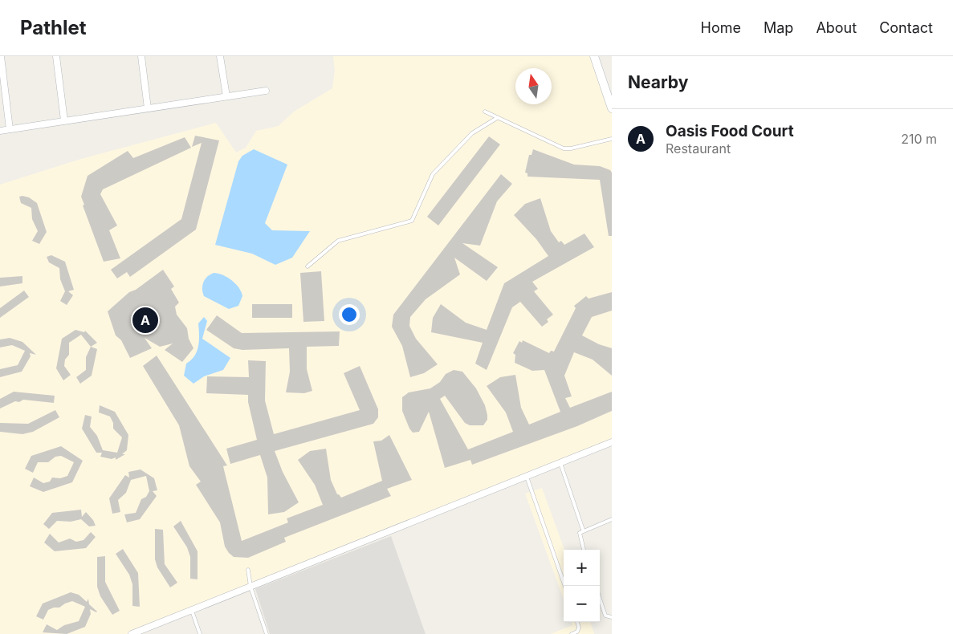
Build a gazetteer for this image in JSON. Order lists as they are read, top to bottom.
{
  "north": "top",
  "page": {
    "header": "Pathlet",
    "nav": [
      "Home",
      "Map",
      "About",
      "Contact"
    ],
    "heading": "Nearby",
    "list": [
      {
        "mark": "A",
        "name": "Oasis Food Court",
        "note": "Restaurant",
        "value": "210 m"
      }
    ],
    "pins": "A",
    "map_buttons": ["+", "−"]
  }
}
